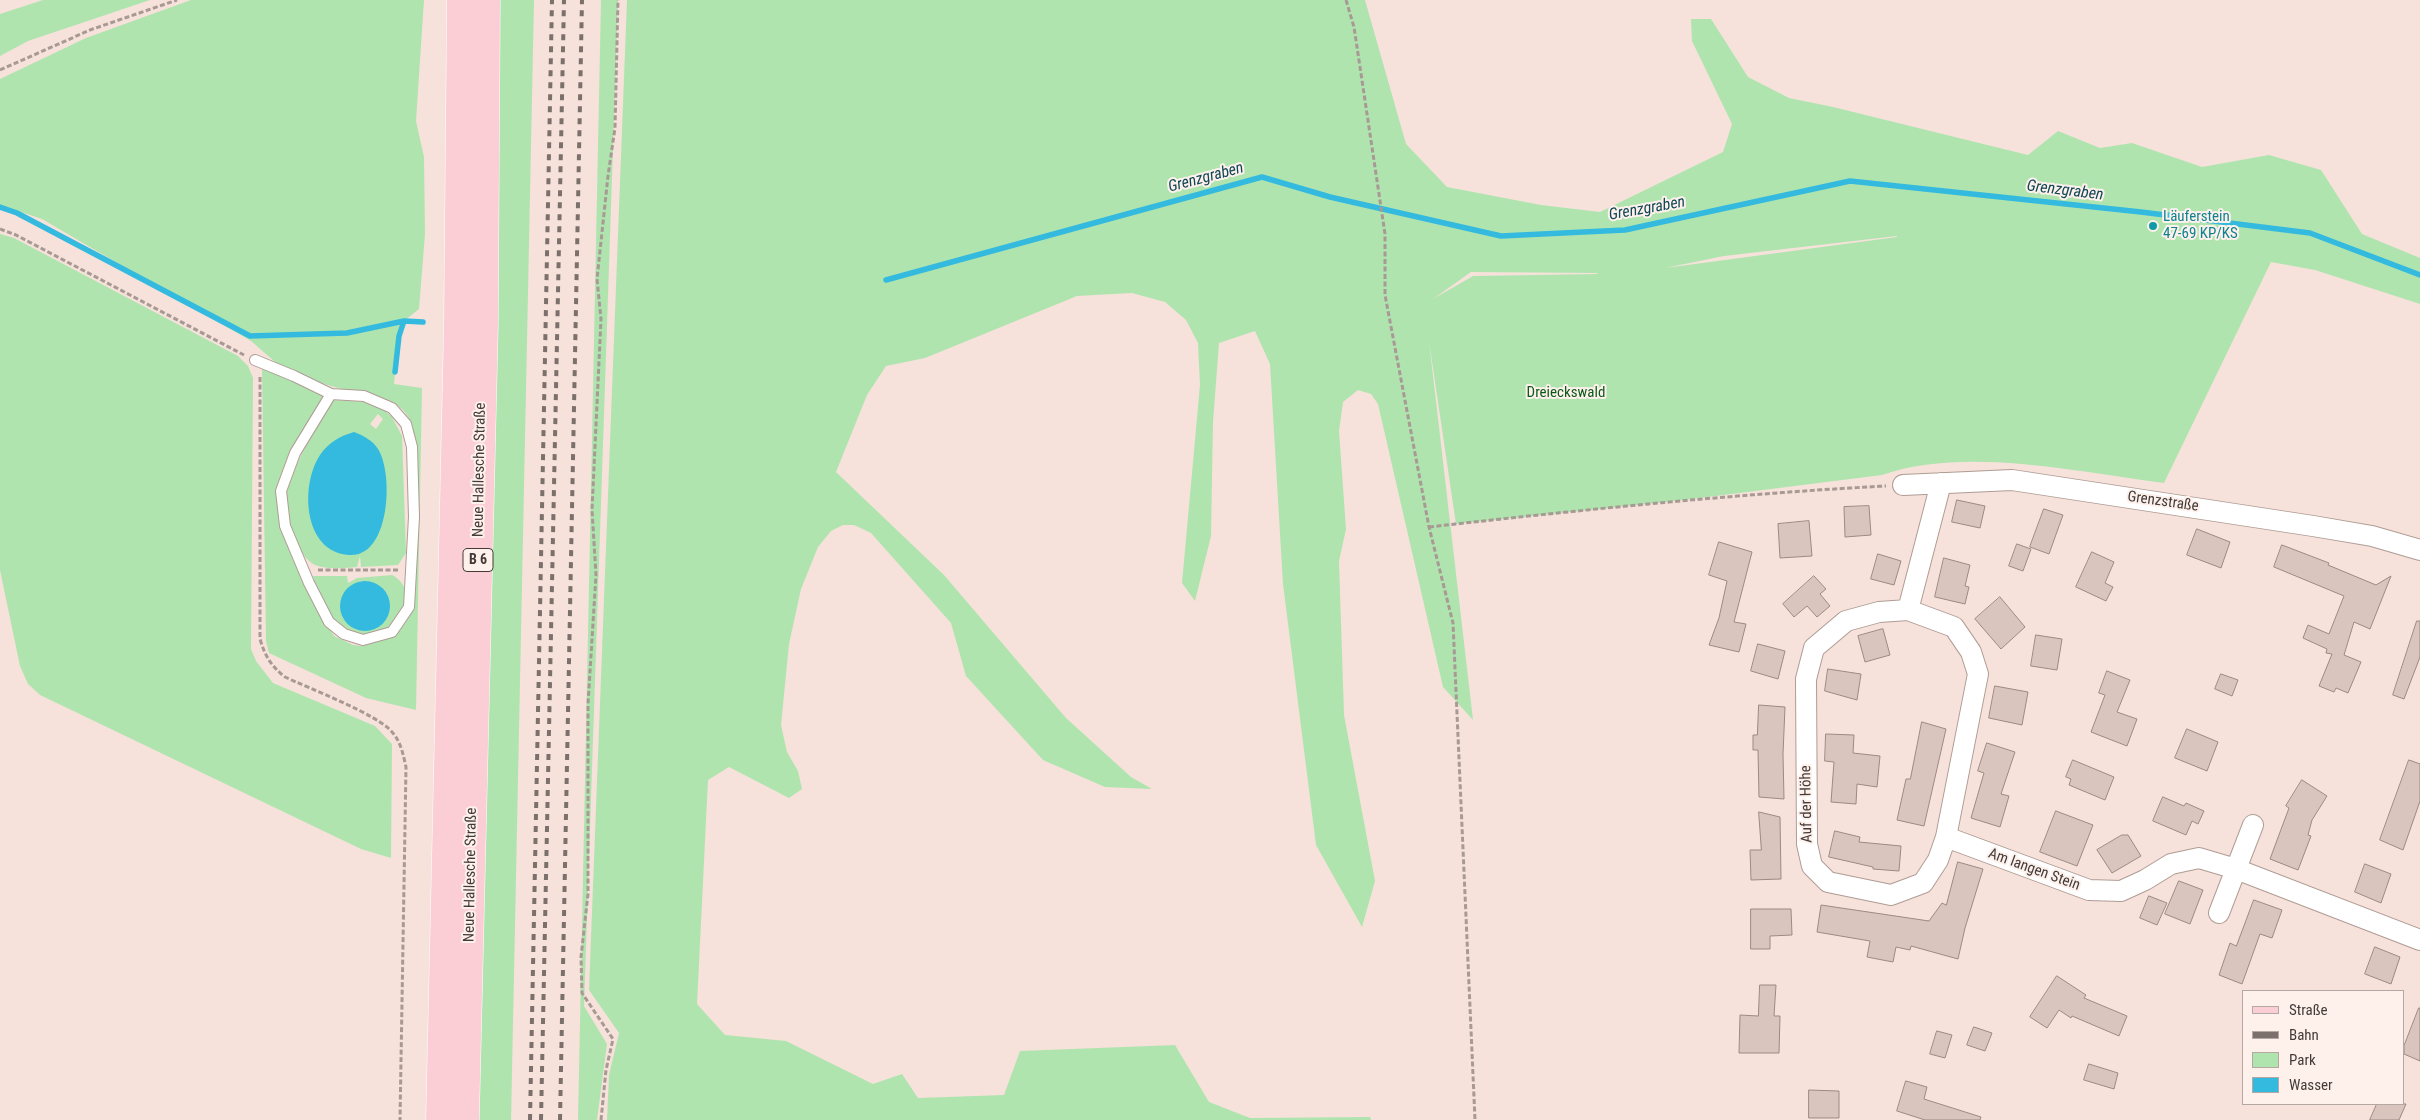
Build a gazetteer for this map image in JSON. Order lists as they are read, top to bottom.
{
  "streets": {
    "main road": ["Neue Hallesche Straße", "B 6"],
    "street": ["Grenzstraße", "Auf der Höhe", "Am langen Stein"]
  },
  "crossings": [
    ["Auf der Höhe", "Am langen Stein"]
  ],
  "water": ["Grenzgraben"],
  "parks": ["Dreieckswald"],
  "places": ["Läuferstein 47-69 KP/KS"],
  "legend": [
    "Straße",
    "Bahn",
    "Park",
    "Wasser"
  ]
}
